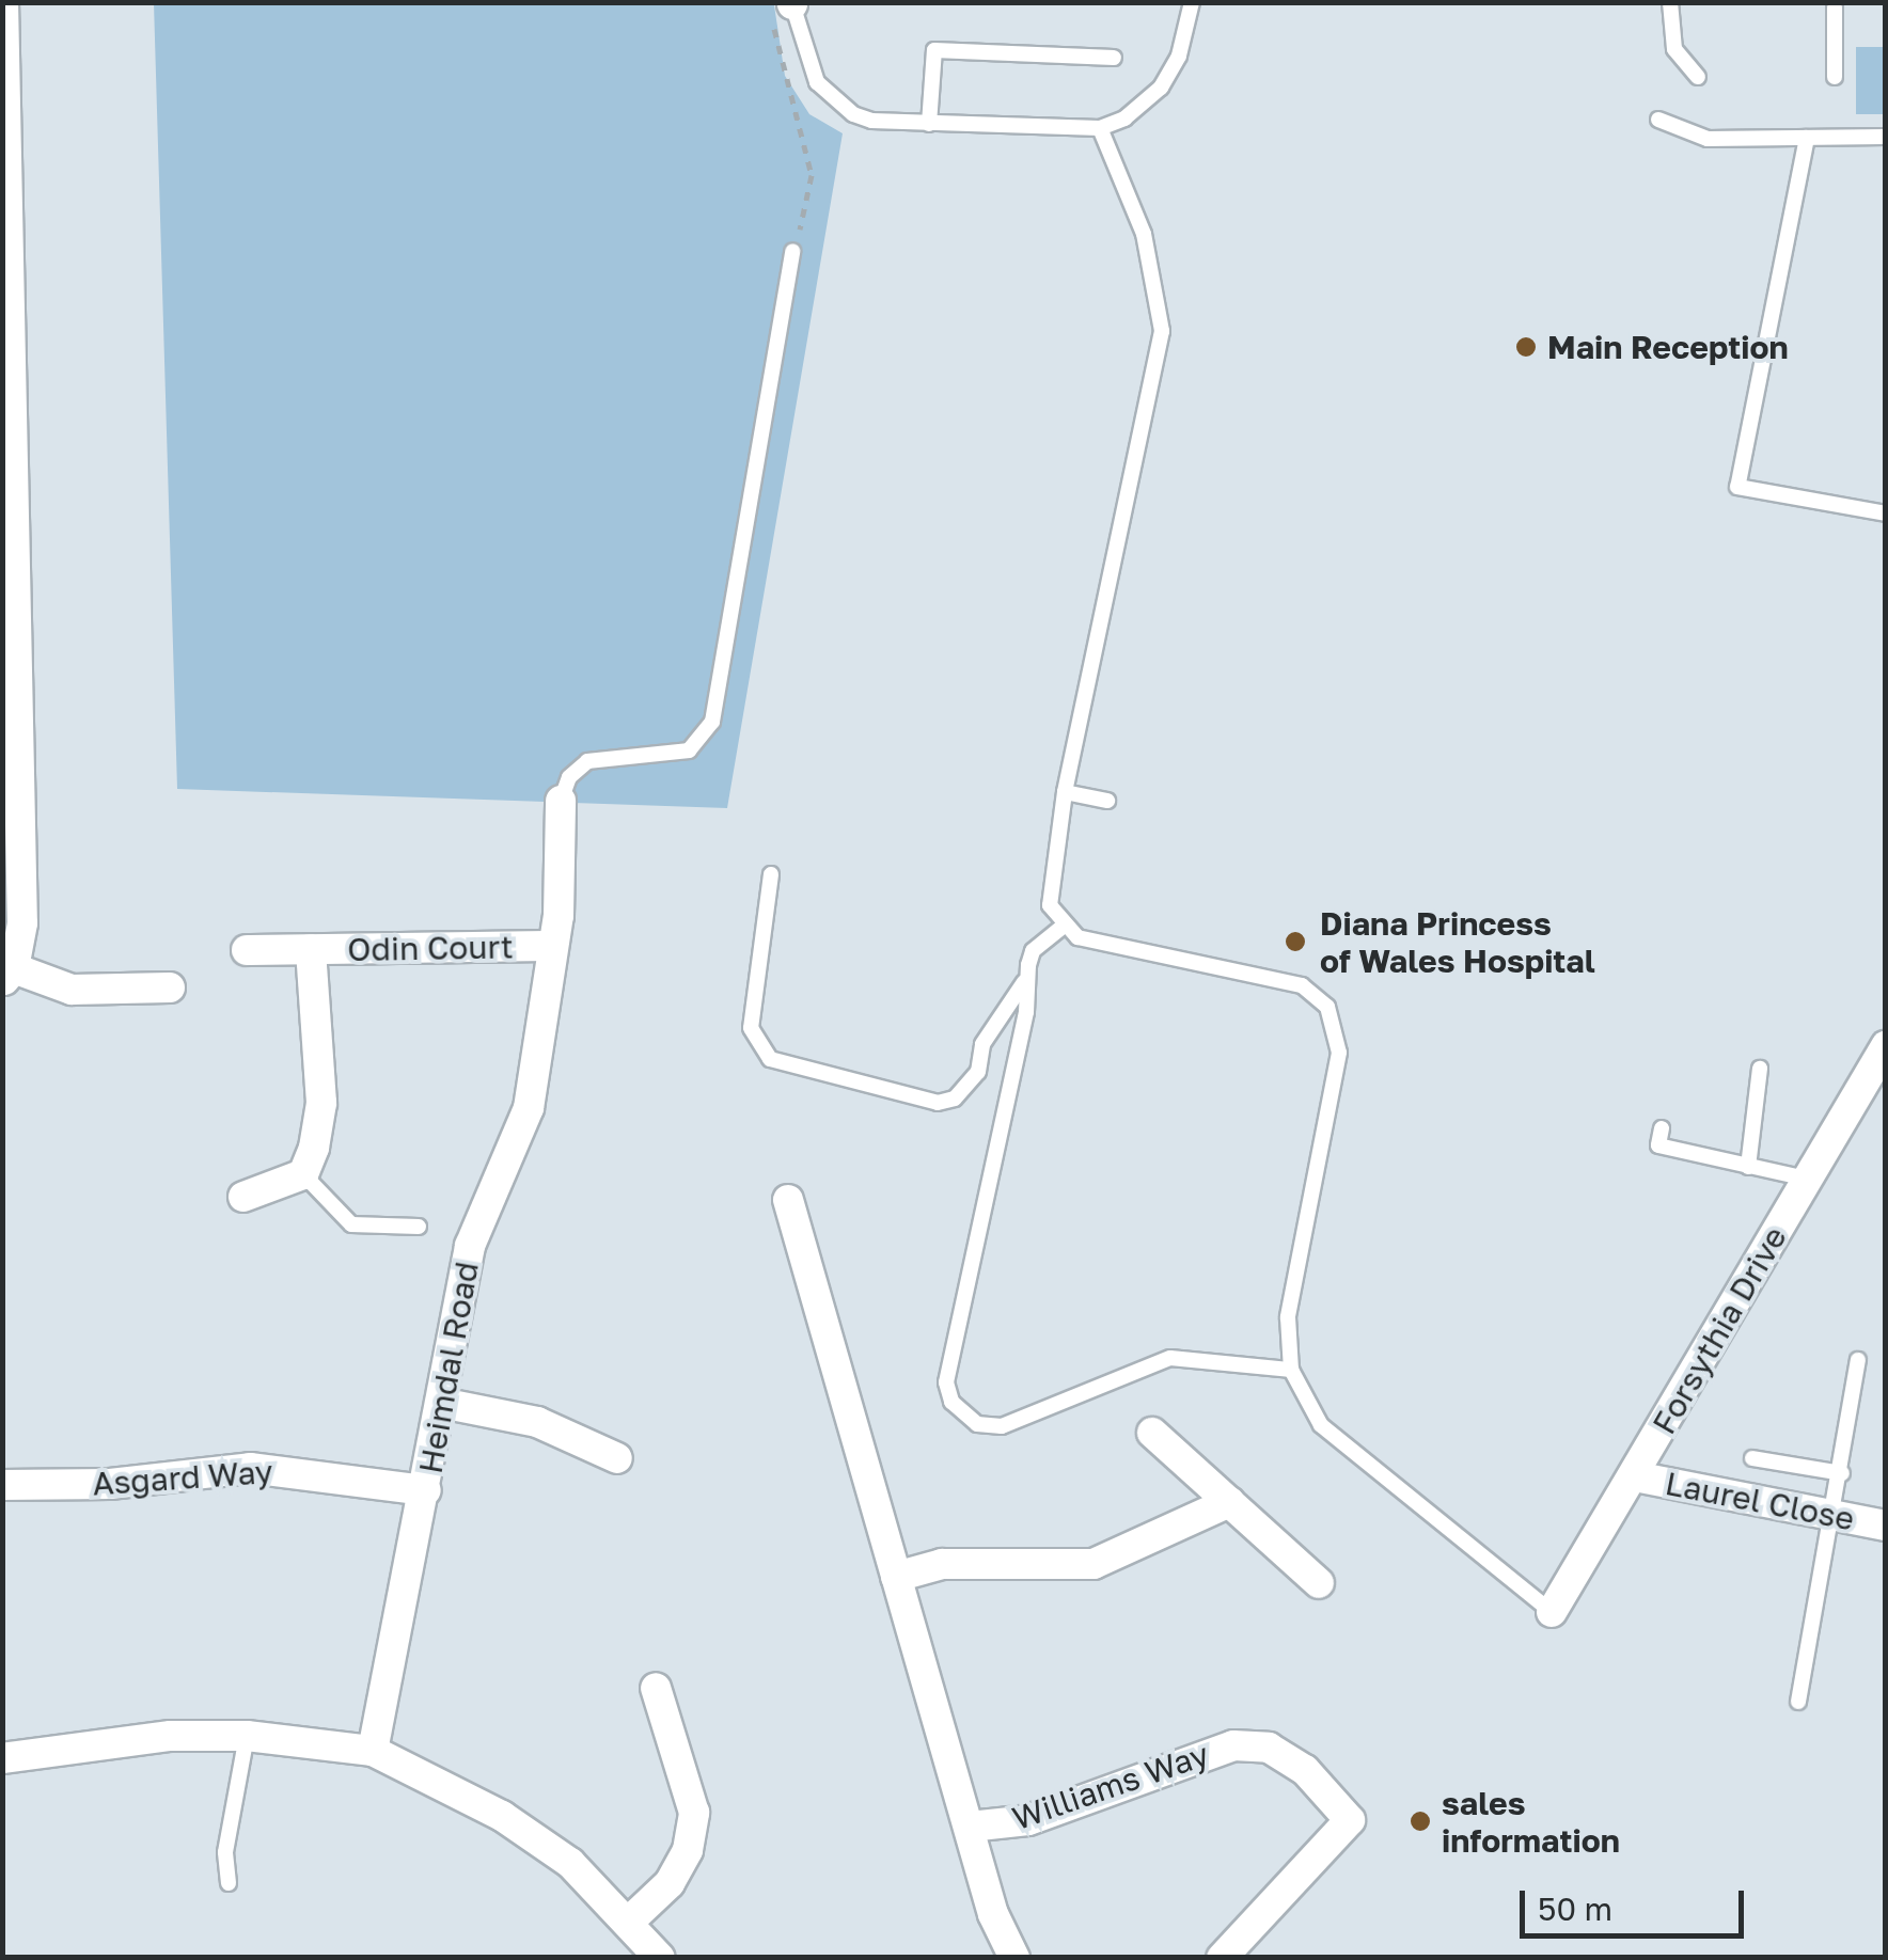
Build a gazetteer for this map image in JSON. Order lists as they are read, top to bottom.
{
  "streets": {
    "street": [
      "Odin Court",
      "Forsythia Drive",
      "Heimdal Road",
      "Asgard Way",
      "Laurel Close",
      "Williams Way"
    ]
  },
  "crossings": [
    ["Odin Court", "Heimdal Road"],
    ["Forsythia Drive", "Laurel Close"],
    ["Heimdal Road", "Asgard Way"]
  ],
  "places": ["Main Reception", "Diana Princess of Wales Hospital", "sales information"],
  "scale_bar": "50 m"
}
